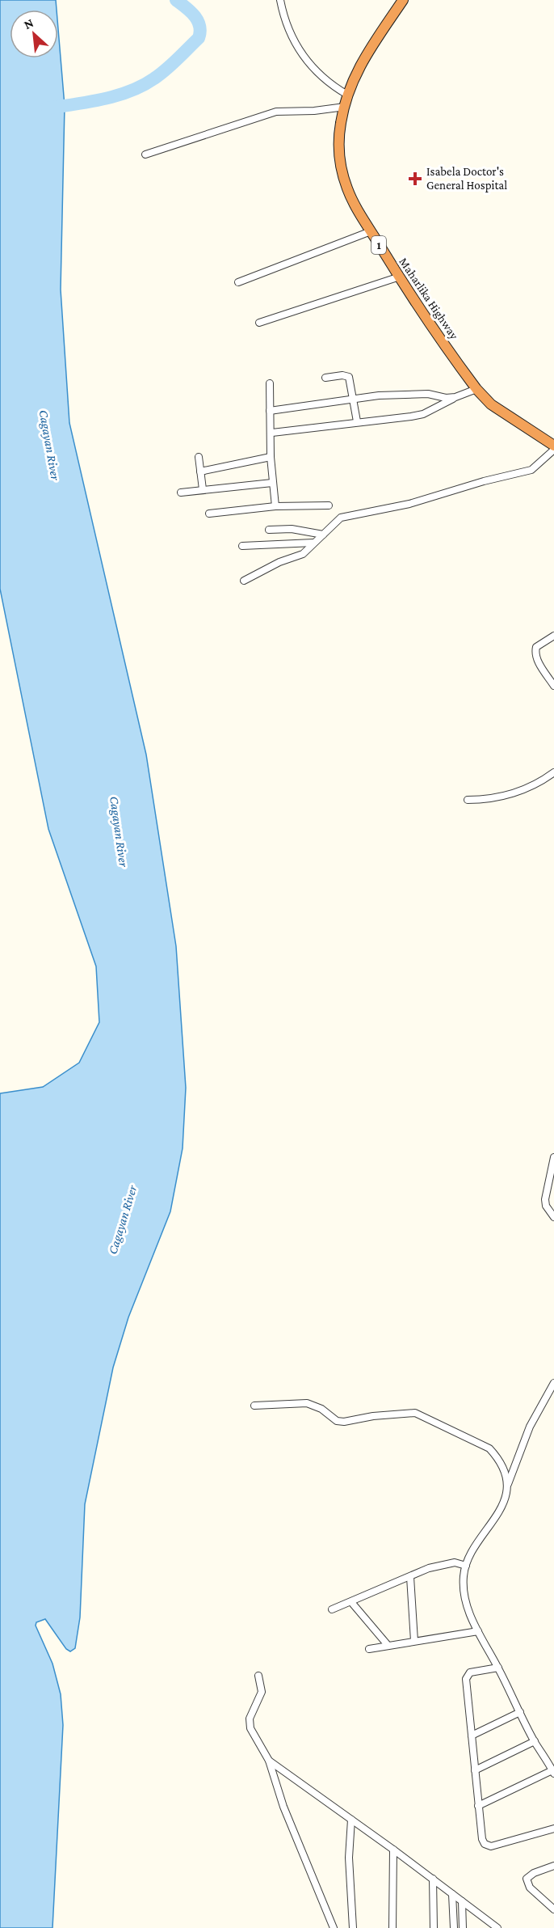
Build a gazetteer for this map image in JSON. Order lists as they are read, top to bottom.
{
  "streets": {
    "highway": ["1", "Maharlika Highway"]
  },
  "water": ["Cagayan River"],
  "places": {
    "health": ["Isabela Doctor's General Hospital"]
  },
  "north": "top left"
}
